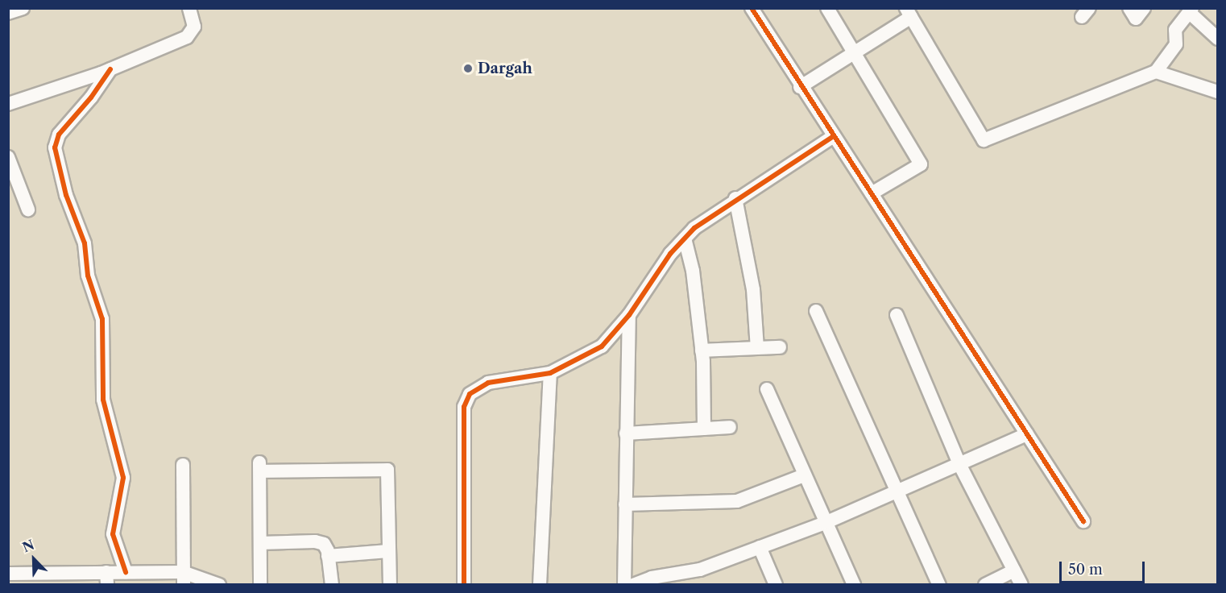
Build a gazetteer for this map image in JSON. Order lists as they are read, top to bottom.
{
  "places": ["Dargah"],
  "scale_bar": "50 m",
  "north": "top left"
}
